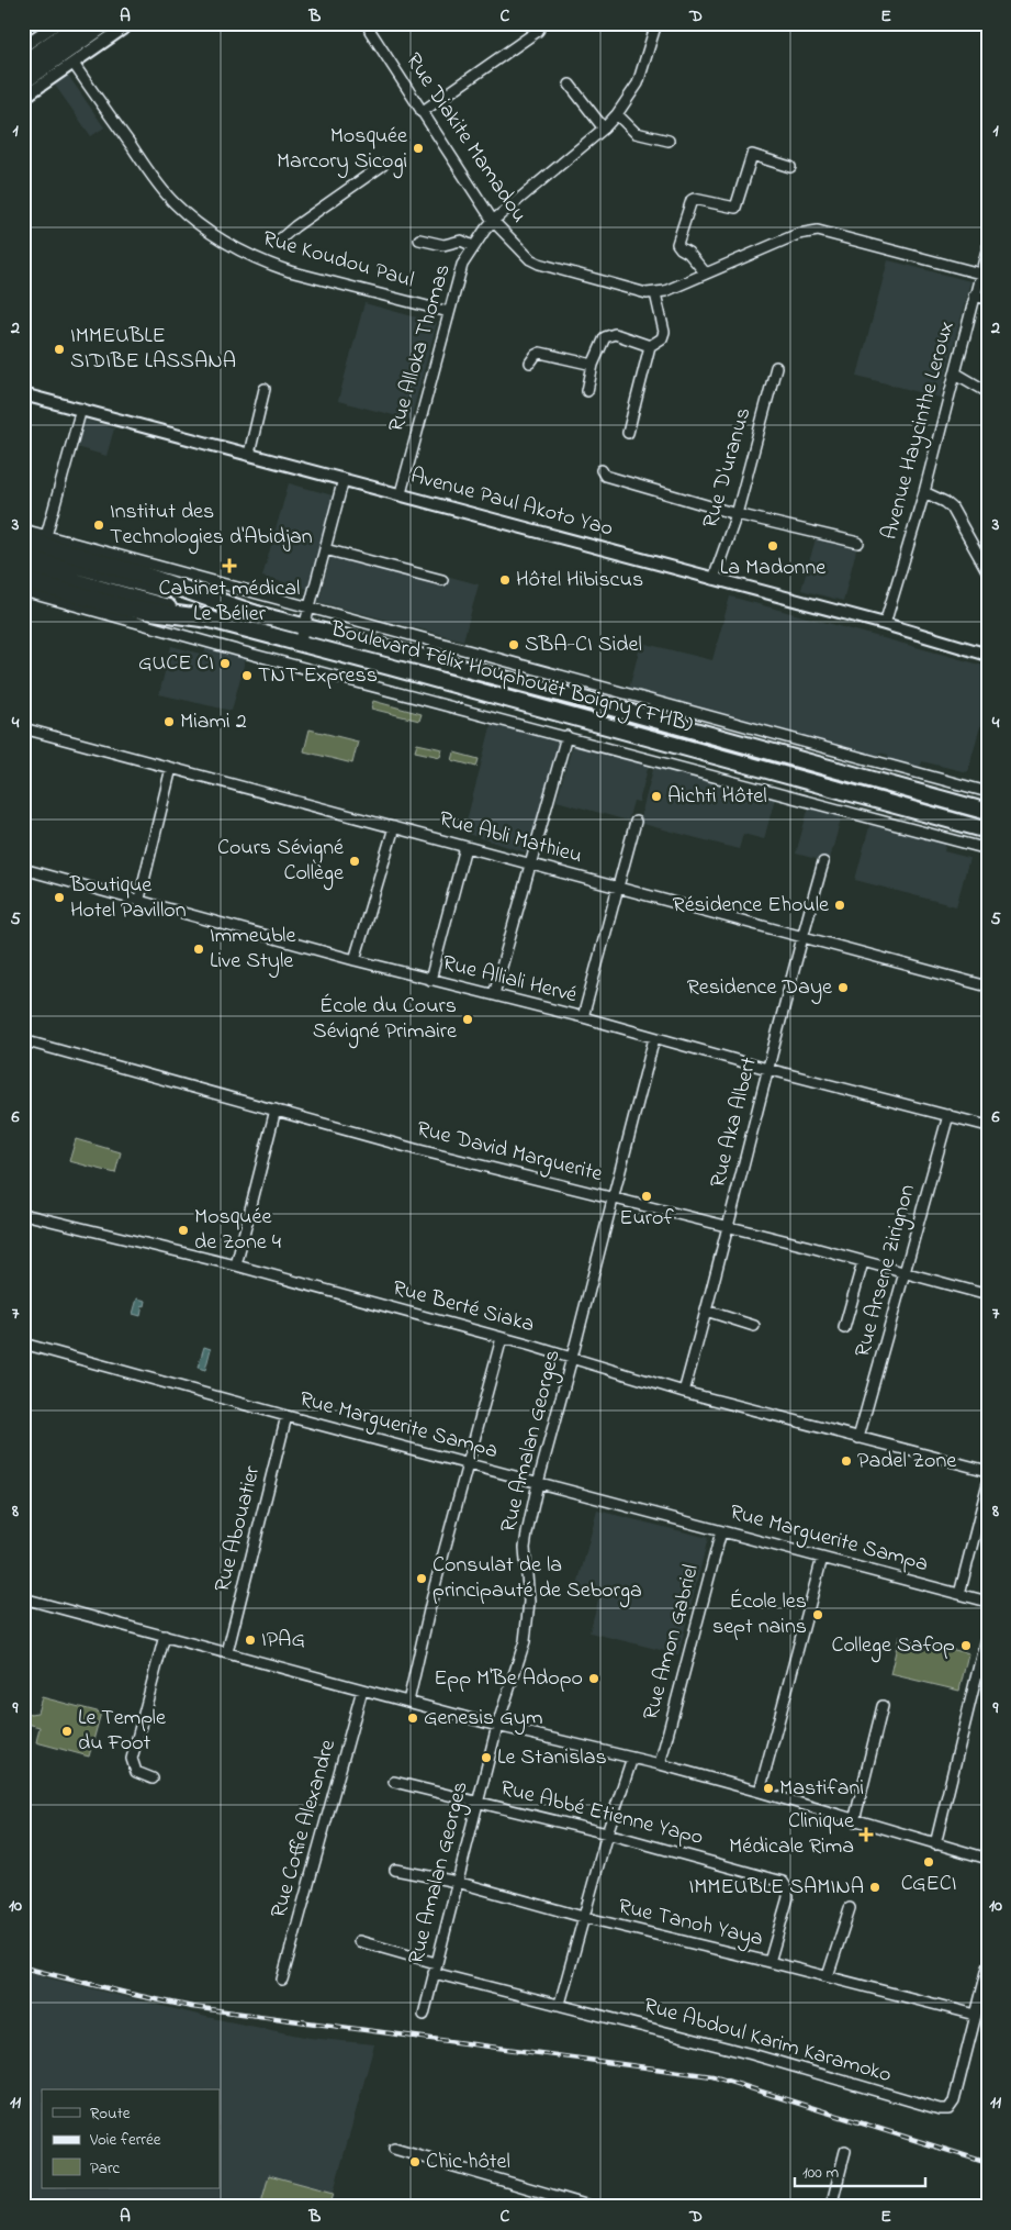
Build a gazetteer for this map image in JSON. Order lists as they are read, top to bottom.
{
  "streets": {
    "highway": ["Boulevard Félix Houphouët Boigny (FHB)"],
    "street": [
      "Rue Diakite Mamadou",
      "Rue Koudou Paul",
      "Rue Alloka Thomas",
      "Avenue Haycinthe Leroux",
      "Rue D'uranus",
      "Avenue Paul Akoto Yao",
      "Rue Abli Mathieu",
      "Rue Alliali Hervé",
      "Rue Aka Albert",
      "Rue David Marguerite",
      "Rue Arsene Zirignon",
      "Rue Berté Siaka",
      "Rue Marguerite Sampa",
      "Rue Amalan Georges",
      "Rue Abouatier",
      "Rue Amon Gabriel",
      "Rue Abbé Etienne Yapo",
      "Rue Coffie Alexandre",
      "Rue Tanoh Yaya",
      "Rue Abdoul Karim Karamoko"
    ]
  },
  "crossings": [
    ["Rue Diakite Mamadou", "Rue Alloka Thomas"],
    ["Rue Diakite Mamadou", "Avenue Haycinthe Leroux"],
    ["Rue Koudou Paul", "Rue Alloka Thomas"],
    ["Rue Alloka Thomas", "Avenue Paul Akoto Yao"],
    ["Avenue Haycinthe Leroux", "Avenue Paul Akoto Yao"],
    ["Rue D'uranus", "Avenue Paul Akoto Yao"],
    ["Rue Abli Mathieu", "Rue Aka Albert"],
    ["Rue Alliali Hervé", "Rue Aka Albert"],
    ["Rue Alliali Hervé", "Rue Arsene Zirignon"],
    ["Rue Alliali Hervé", "Rue Amalan Georges"],
    ["Rue Aka Albert", "Rue David Marguerite"],
    ["Rue Aka Albert", "Rue Berté Siaka"],
    ["Rue David Marguerite", "Rue Arsene Zirignon"],
    ["Rue David Marguerite", "Rue Amalan Georges"],
    ["Rue Arsene Zirignon", "Rue Berté Siaka"],
    ["Rue Berté Siaka", "Rue Amalan Georges"],
    ["Rue Marguerite Sampa", "Rue Amalan Georges"],
    ["Rue Marguerite Sampa", "Rue Abouatier"],
    ["Rue Marguerite Sampa", "Rue Amon Gabriel"],
    ["Rue Amalan Georges", "Rue Abbé Etienne Yapo"],
    ["Rue Amalan Georges", "Rue Tanoh Yaya"],
    ["Rue Amalan Georges", "Rue Abdoul Karim Karamoko"],
    ["Rue Abbé Etienne Yapo", "Rue Tanoh Yaya"],
    ["Rue Tanoh Yaya", "Rue Abdoul Karim Karamoko"]
  ],
  "places": {
    "other": [
      "Mosquée Marcory Sicogi",
      "IMMEUBLE SIDIBE LASSANA",
      "Institut des Technologies d'Abidjan",
      "La Madonne",
      "Hôtel Hibiscus",
      "SBA-CI Sidel",
      "GUCE CI",
      "TNT Express",
      "Miami 2",
      "Aichti Hôtel",
      "Cours Sévigné Collège",
      "Boutique Hotel Pavillon",
      "Résidence Ehoule",
      "Immeuble Live Style",
      "Residence Daye",
      "École du Cours Sévigné Primaire",
      "Eurof",
      "Mosquée de Zone 4",
      "Padel Zone",
      "Consulat de la principauté de Seborga",
      "École les sept nains",
      "IPAG",
      "College Safop",
      "Epp M'Be Adopo",
      "Genesis Gym",
      "Le Temple du Foot",
      "Le Stanislas",
      "Mastifani",
      "CGECI",
      "IMMEUBLE SAMINA",
      "Chic hôtel"
    ],
    "health": ["Cabinet médical Le Bélier", "Clinique Médicale Rima"]
  },
  "legend": ["Route", "Voie ferrée", "Parc"],
  "scale_bar": "100 m",
  "grid": {
    "columns": [
      "A",
      "B",
      "C",
      "D",
      "E"
    ],
    "rows": [
      "1",
      "2",
      "3",
      "4",
      "5",
      "6",
      "7",
      "8",
      "9",
      "10",
      "11"
    ]
  }
}
